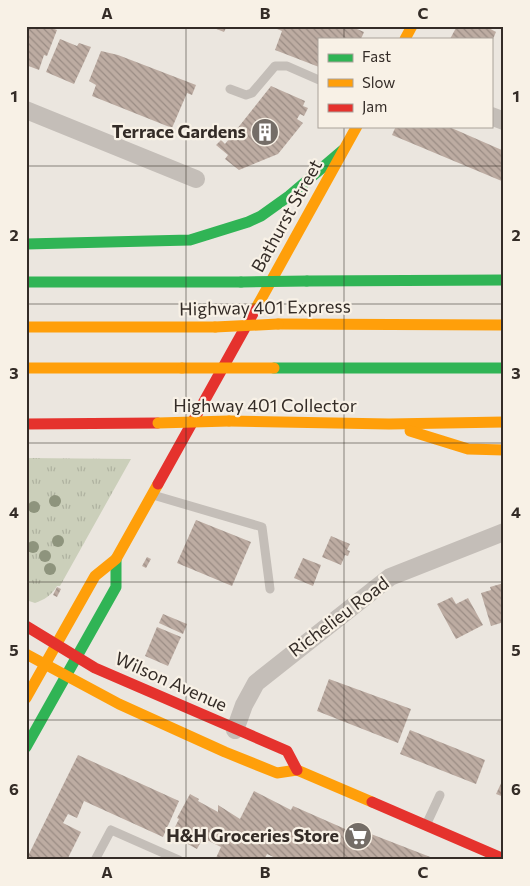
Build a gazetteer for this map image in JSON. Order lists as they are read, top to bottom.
{
  "streets": {
    "main road": [
      "Bathurst Street",
      "Highway 401 Express",
      "Highway 401 Collector",
      "Wilson Avenue"
    ],
    "street": ["Richelieu Road"]
  },
  "crossings": [
    ["Bathurst Street", "Wilson Avenue"],
    ["Richelieu Road", "Wilson Avenue"]
  ],
  "places": {
    "building": ["Terrace Gardens"],
    "supermarket": ["H&H Groceries Store"]
  },
  "legend": ["Fast", "Slow", "Jam"],
  "grid": {
    "columns": ["A", "B", "C"],
    "rows": [
      "1",
      "2",
      "3",
      "4",
      "5",
      "6"
    ]
  }
}
